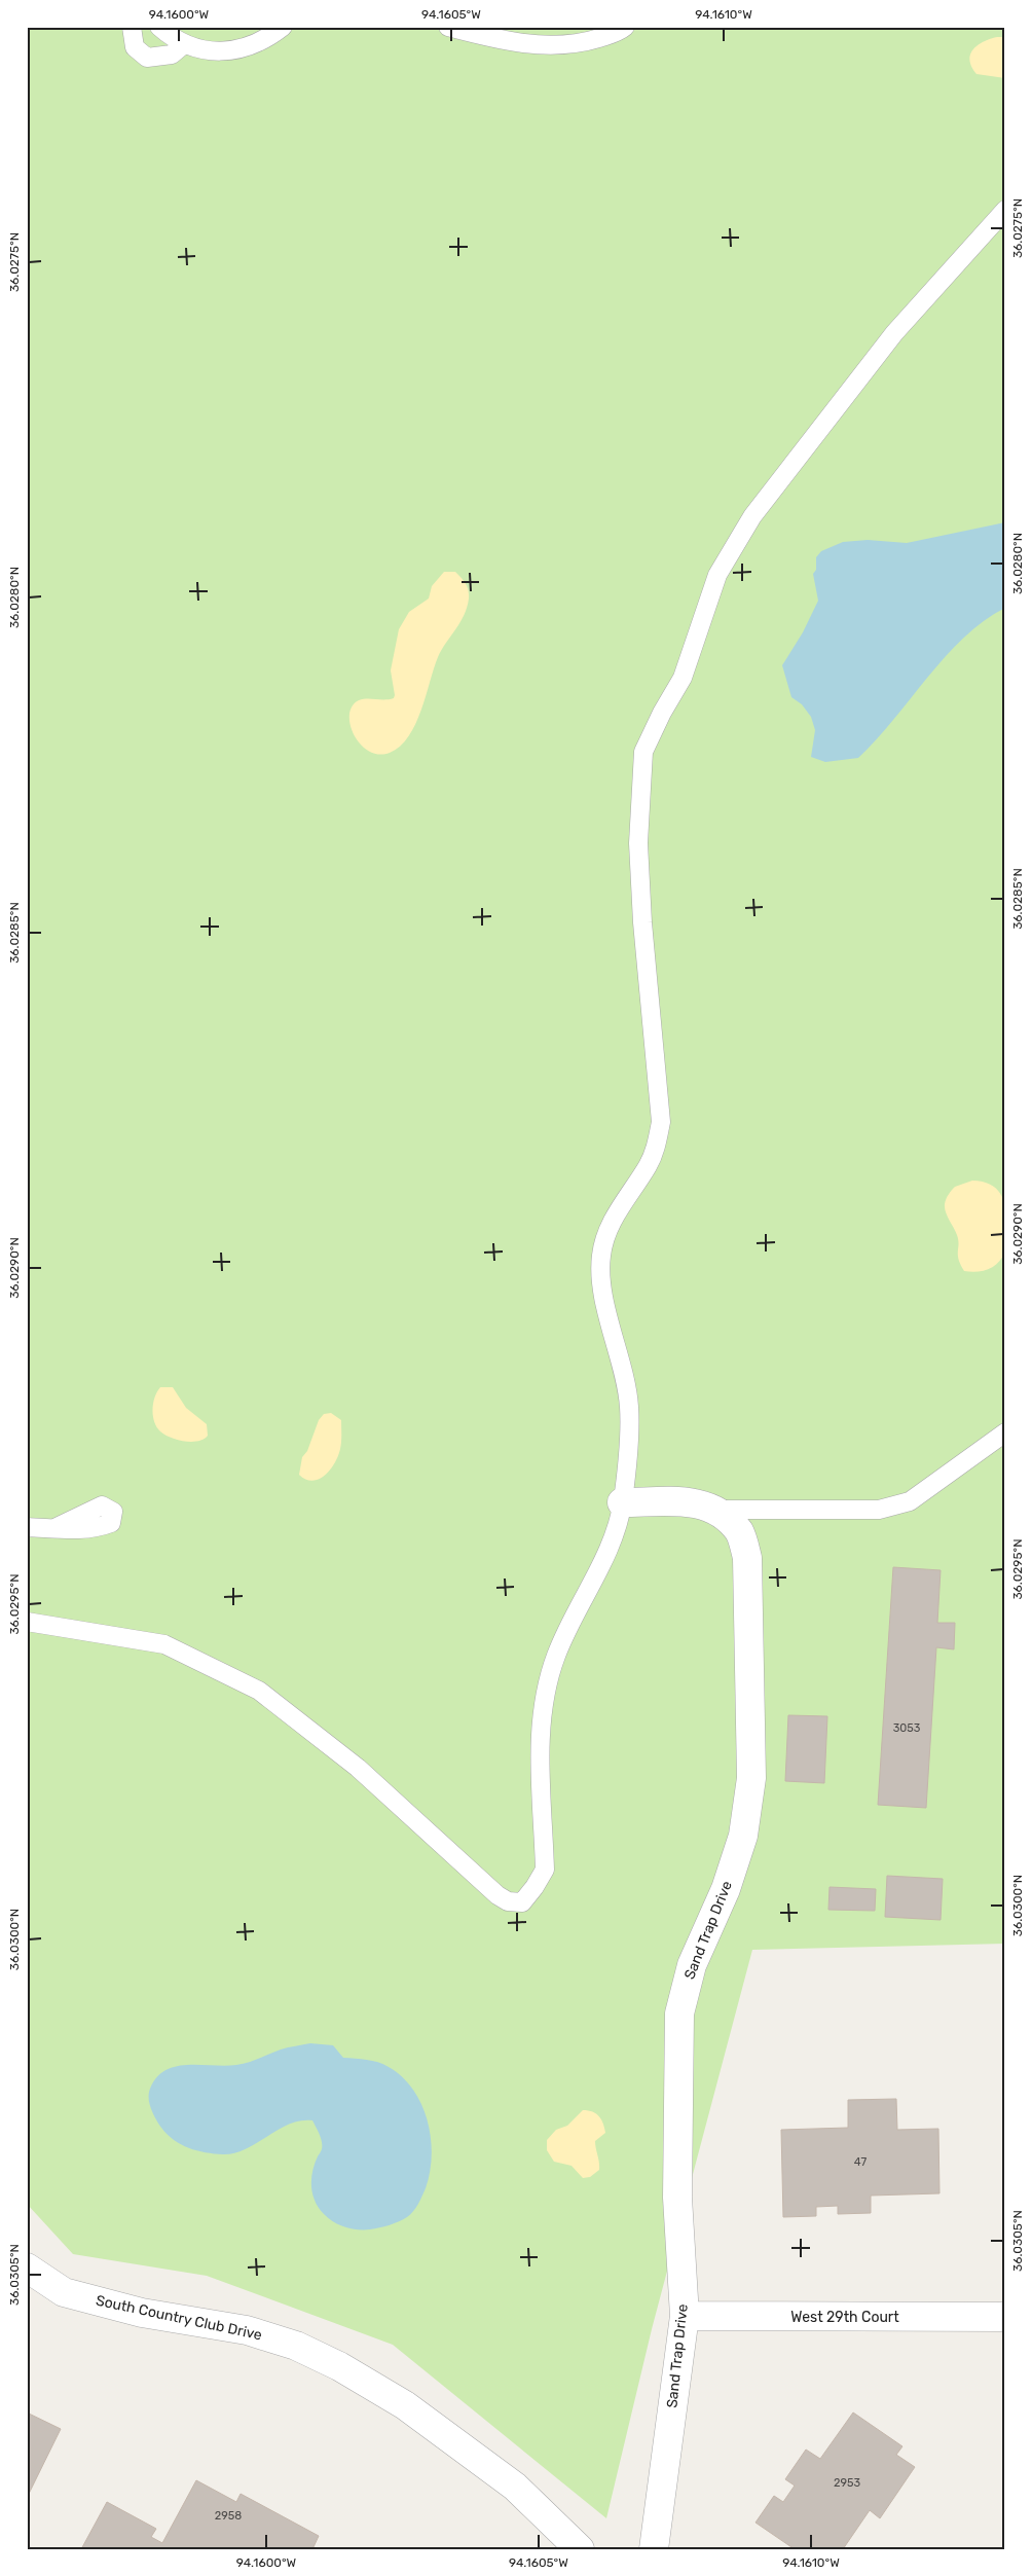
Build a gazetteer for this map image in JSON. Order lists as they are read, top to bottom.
{
  "streets": {
    "street": ["Sand Trap Drive", "West 29th Court", "South Country Club Drive"]
  },
  "crossings": [
    ["Sand Trap Drive", "West 29th Court"]
  ],
  "house_numbers": [
    "3053",
    "47",
    "2953",
    "2958"
  ],
  "coordinates": [
    "94.1600°W",
    "94.1605°W",
    "94.1610°W",
    "36.0275°N",
    "36.0280°N",
    "36.0285°N",
    "36.0290°N",
    "36.0295°N",
    "36.0300°N",
    "36.0305°N"
  ]
}
